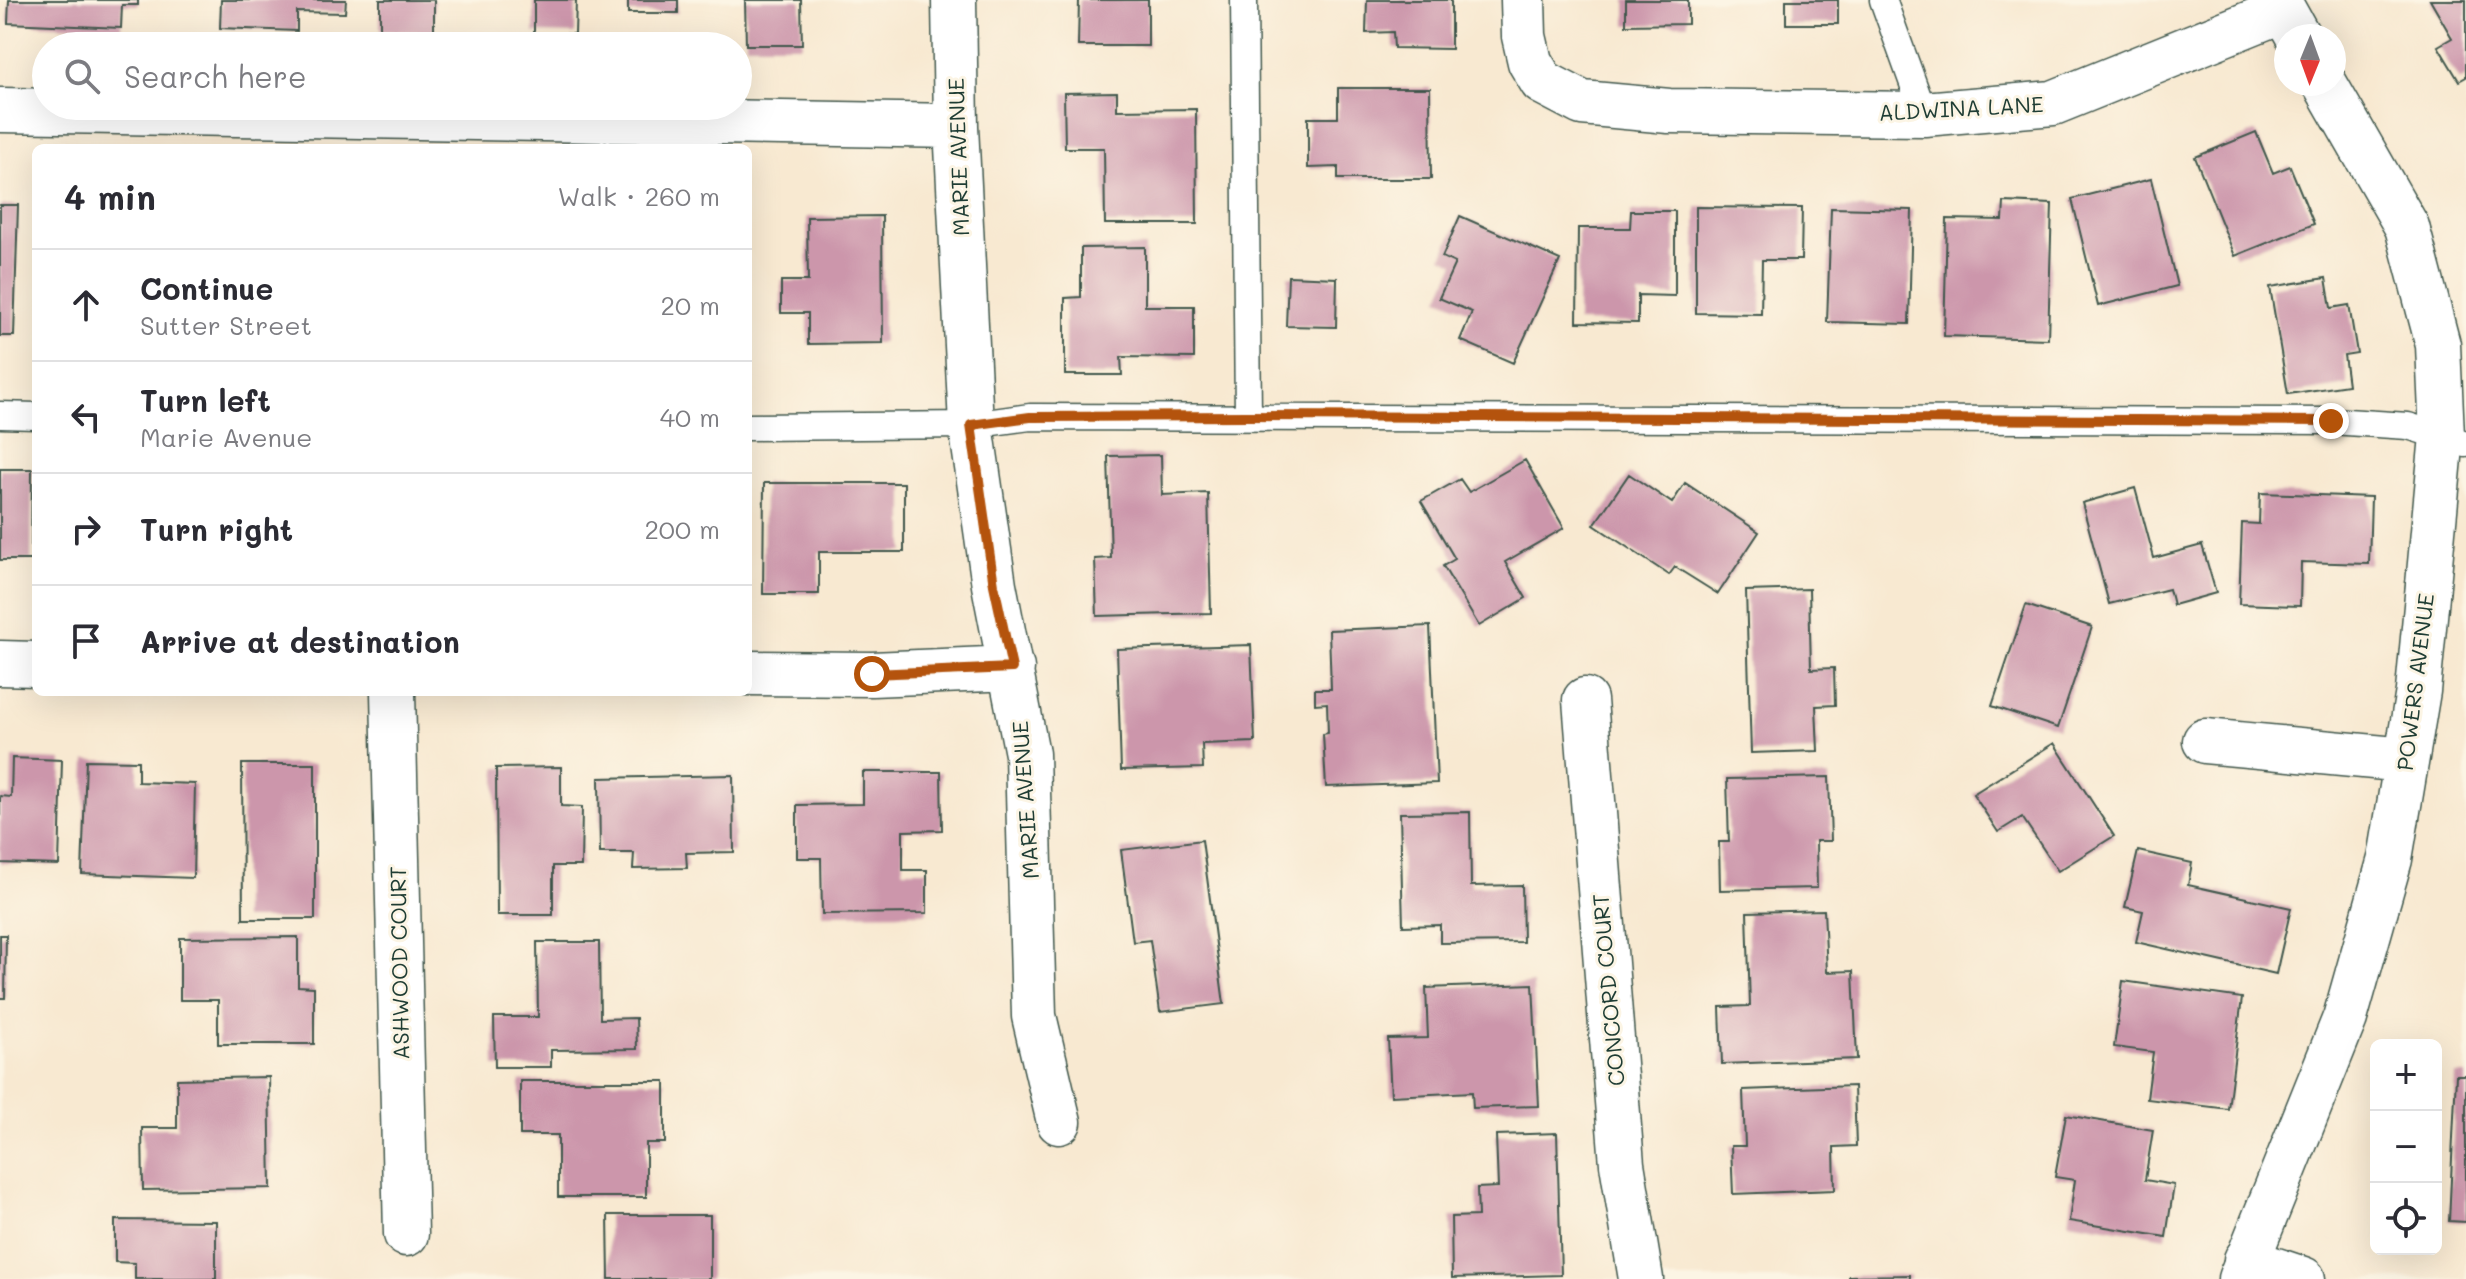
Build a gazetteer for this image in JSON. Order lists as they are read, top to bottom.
{
  "streets": {
    "street": [
      "ALDWINA LANE",
      "MARIE AVENUE",
      "POWERS AVENUE",
      "ASHWOOD COURT",
      "CONCORD COURT"
    ]
  },
  "north": "bottom",
  "page": {
    "search": "Search here",
    "heading": ["4 min", "Walk · 260 m"],
    "list": [
      ["Continue", "Sutter Street", "20 m"],
      ["Turn left", "Marie Avenue", "40 m"],
      ["Turn right", "200 m"],
      "Arrive at destination"
    ],
    "map_buttons": ["+", "−"]
  }
}
